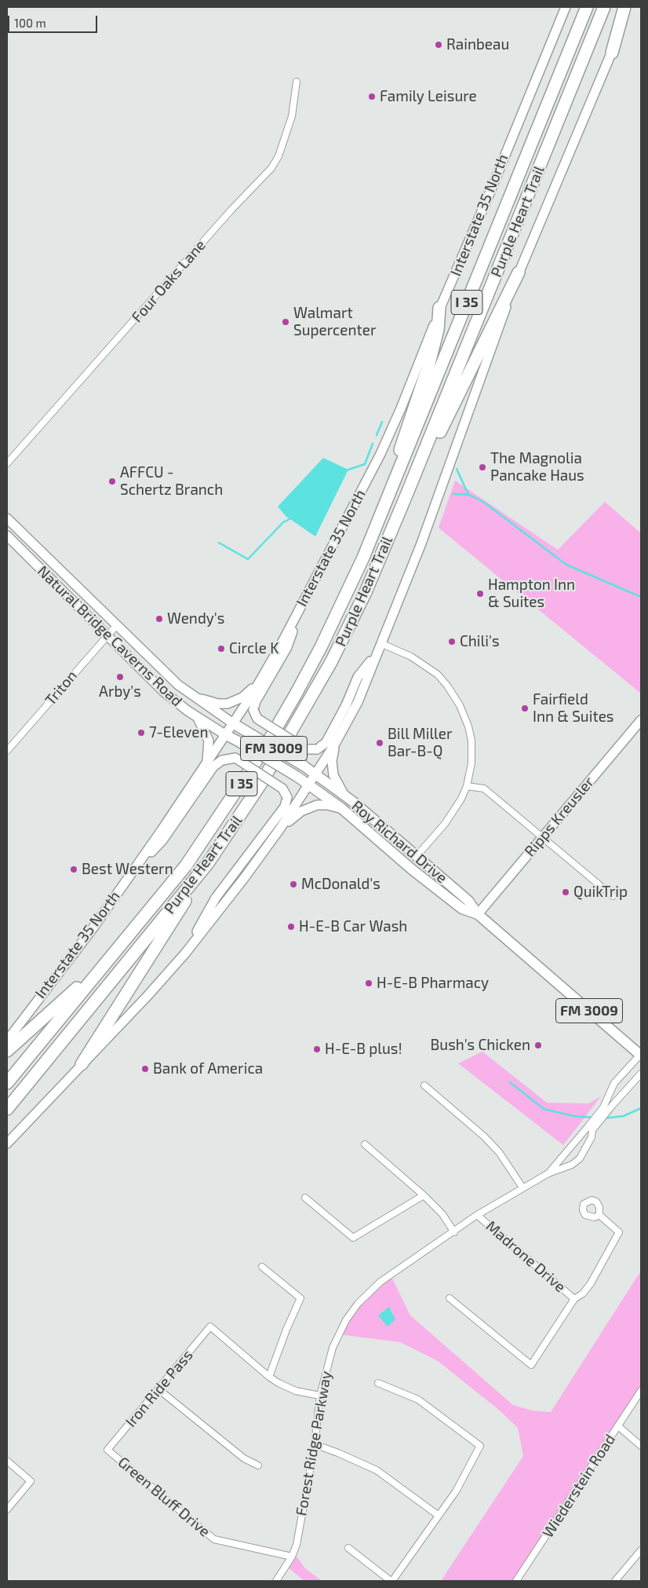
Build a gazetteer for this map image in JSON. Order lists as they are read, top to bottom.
{
  "streets": {
    "highway": ["Purple Heart Trail", "I 35"],
    "main road": [
      "Interstate 35 North",
      "Natural Bridge Caverns Road",
      "FM 3009",
      "Ripps Kreusler",
      "Roy Richard Drive"
    ],
    "street": [
      "Four Oaks Lane",
      "Triton",
      "Madrone Drive",
      "Iron Ride Pass",
      "Forest Ridge Parkway",
      "Wiederstein Road",
      "Green Bluff Drive"
    ]
  },
  "crossings": [
    ["Interstate 35 North", "Natural Bridge Caverns Road"],
    ["Interstate 35 North", "FM 3009"],
    ["Natural Bridge Caverns Road", "Triton"],
    ["Natural Bridge Caverns Road", "FM 3009"],
    ["Natural Bridge Caverns Road", "Roy Richard Drive"],
    ["FM 3009", "Roy Richard Drive"],
    ["Ripps Kreusler", "Roy Richard Drive"],
    ["Roy Richard Drive", "Forest Ridge Parkway"],
    ["Madrone Drive", "Forest Ridge Parkway"],
    ["Iron Ride Pass", "Green Bluff Drive"],
    ["Forest Ridge Parkway", "Green Bluff Drive"]
  ],
  "places": [
    "Rainbeau",
    "Family Leisure",
    "Walmart Supercenter",
    "The Magnolia Pancake Haus",
    "AFFCU - Schertz Branch",
    "Hampton Inn & Suites",
    "Wendy's",
    "Chili's",
    "Circle K",
    "Arby's",
    "Fairfield Inn & Suites",
    "7-Eleven",
    "Bill Miller Bar-B-Q",
    "Best Western",
    "McDonald's",
    "QuikTrip",
    "H-E-B Car Wash",
    "H-E-B Pharmacy",
    "Bush's Chicken",
    "H-E-B plus!",
    "Bank of America"
  ],
  "scale_bar": "100 m"
}
